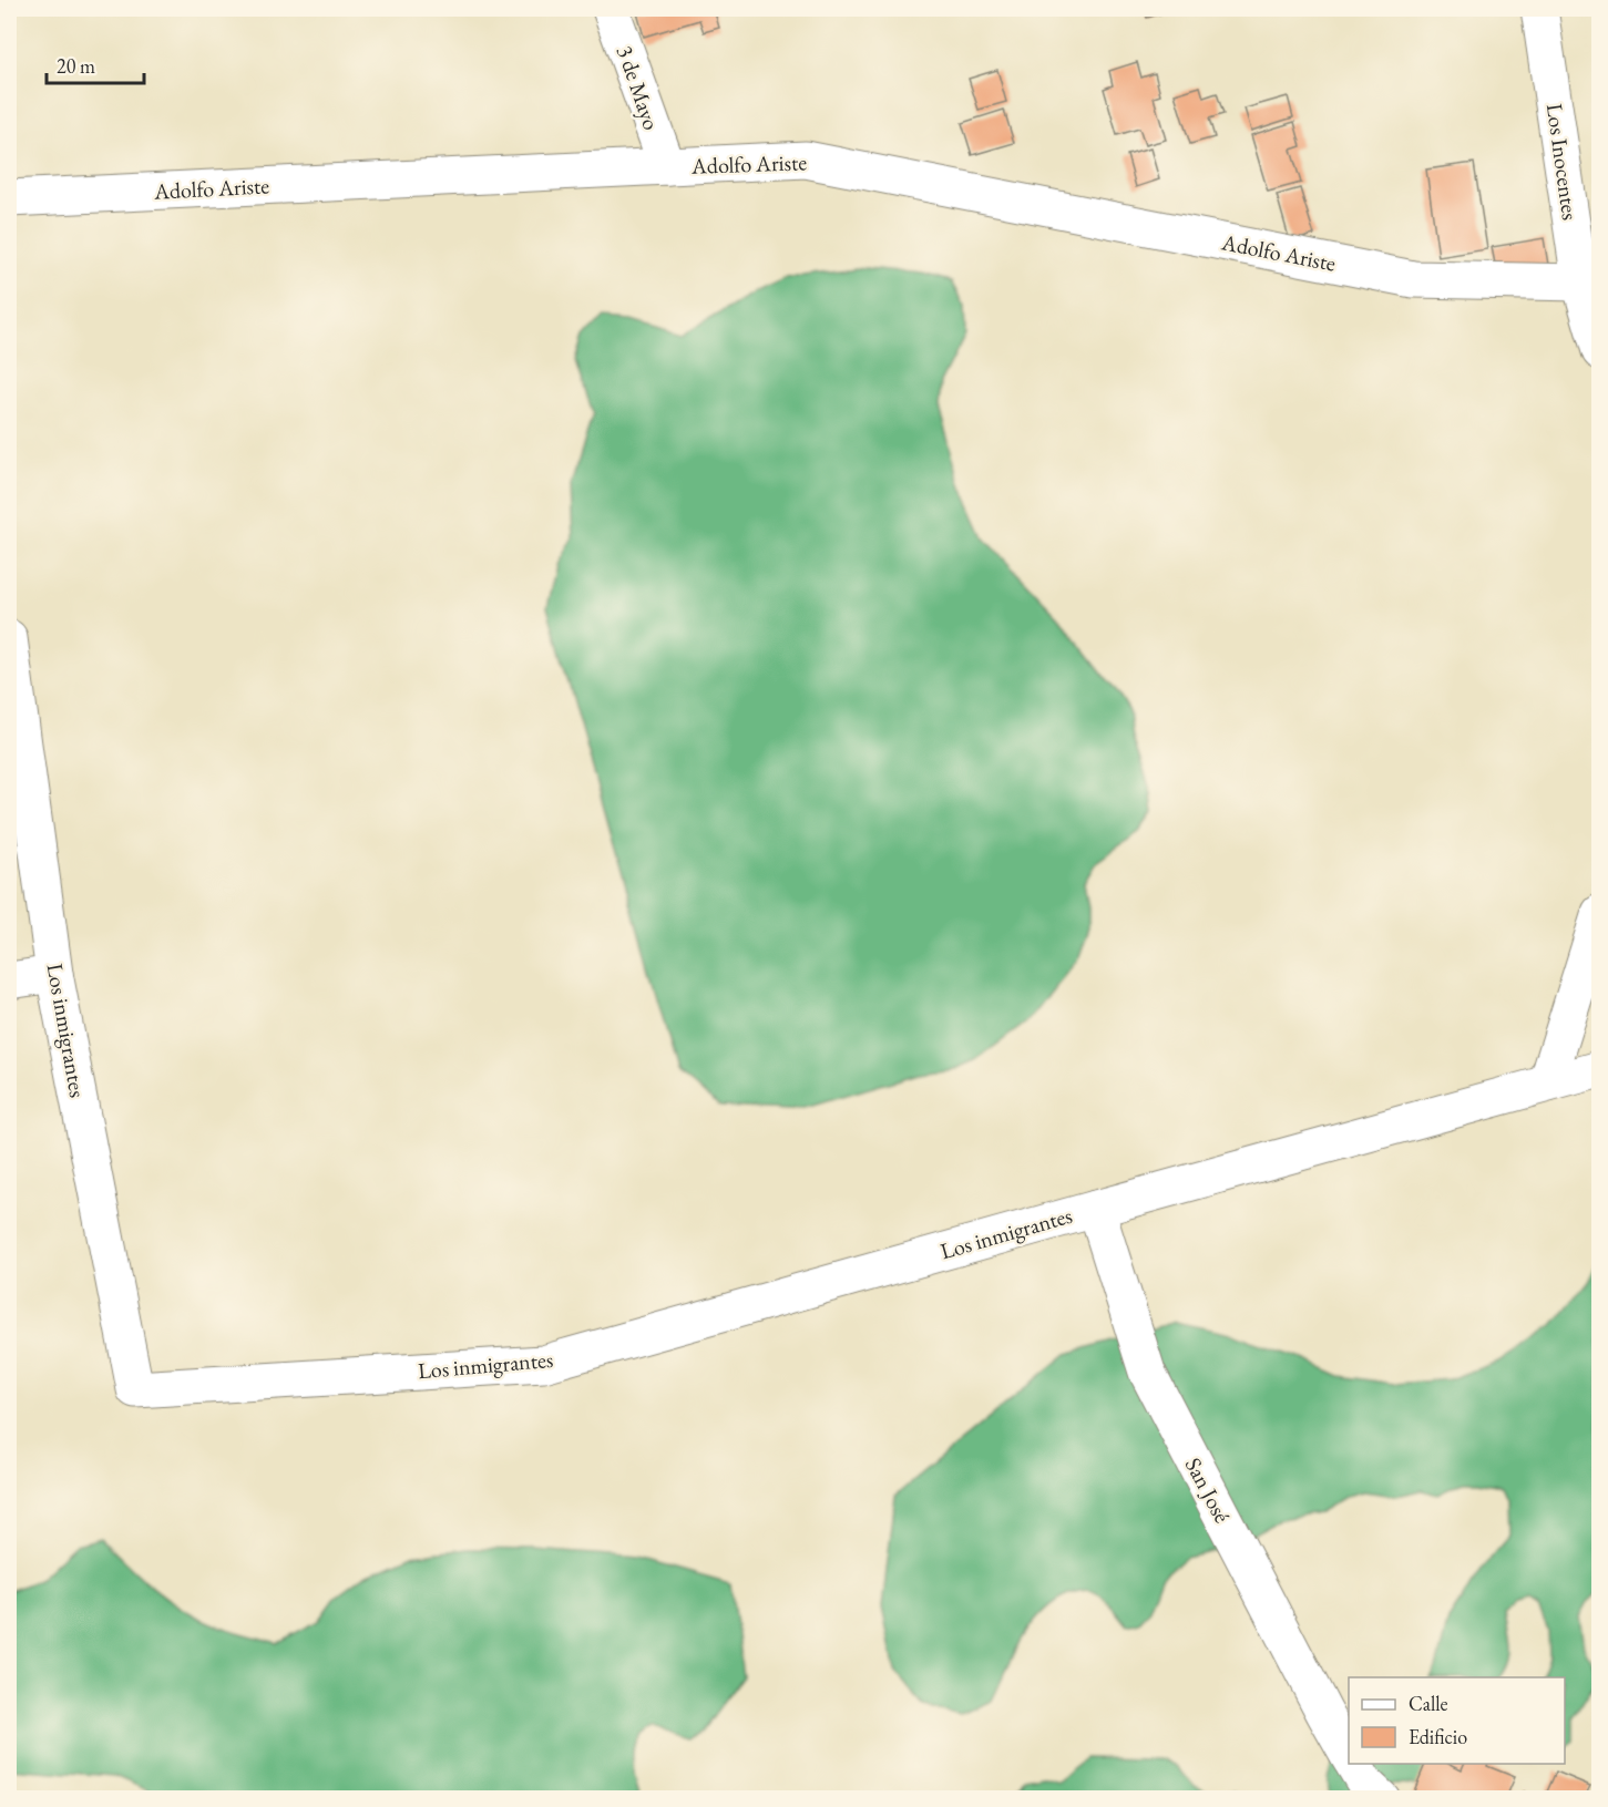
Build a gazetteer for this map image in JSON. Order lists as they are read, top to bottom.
{
  "streets": {
    "street": [
      "3 de Mayo",
      "Los Inocentes",
      "Adolfo Ariste",
      "Los inmigrantes",
      "San José"
    ]
  },
  "crossings": [
    ["3 de Mayo", "Adolfo Ariste"],
    ["Los Inocentes", "Adolfo Ariste"],
    ["Los inmigrantes", "San José"]
  ],
  "legend": ["Calle", "Edificio"],
  "scale_bar": "20 m"
}
